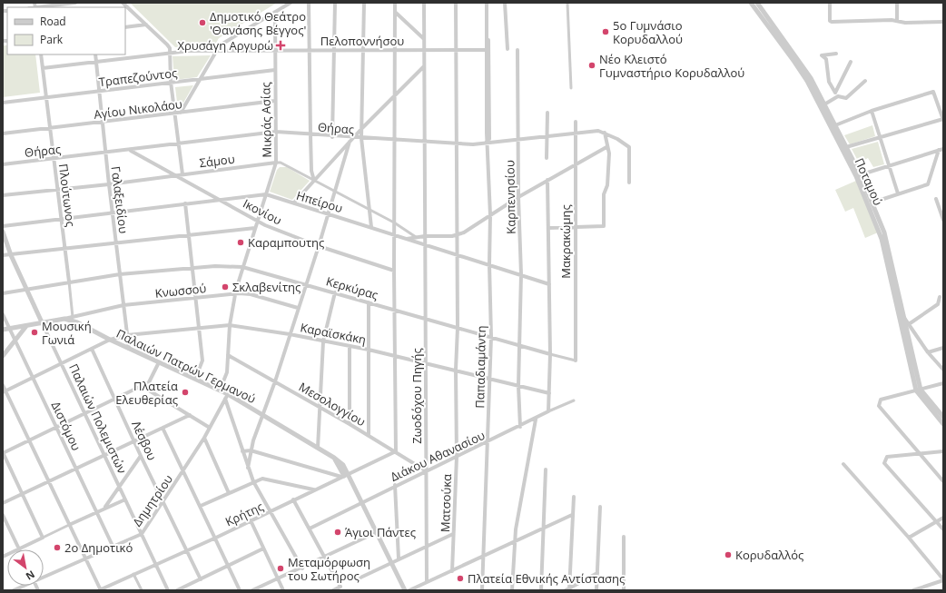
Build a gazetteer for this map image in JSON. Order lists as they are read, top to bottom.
{
  "streets": {
    "street": [
      "Πελοποννήσου",
      "Τραπεζούντος",
      "Αγίου Νικολάου",
      "Μικράς Ασίας",
      "Θήρας",
      "Σάμου",
      "Ποταμού",
      "Πλούτωνος",
      "Καρπενησίου",
      "Γαλαξειδίου",
      "Ηπείρου",
      "Ικονίου",
      "Μακρακώμης",
      "Κερκύρας",
      "Κνωσσού",
      "Καραϊσκάκη",
      "Παλαιών Πατρών Γερμανού",
      "Παπαδιαμάντη",
      "Ζωοδόχου Πηγής",
      "Μεσολογγίου",
      "Παλαιών Πολεμιστών",
      "Διστόμου",
      "Λέσβου",
      "Διάκου Αθανασίου",
      "Δημητρίου",
      "Ματσούκα",
      "Κρήτης"
    ]
  },
  "crossings": [
    ["Πελοποννήσου", "Μικράς Ασίας"],
    ["Πελοποννήσου", "Πλούτωνος"],
    ["Πελοποννήσου", "Γαλαξειδίου"],
    ["Πελοποννήσου", "Παπαδιαμάντη"],
    ["Πελοποννήσου", "Ματσούκα"],
    ["Τραπεζούντος", "Μικράς Ασίας"],
    ["Τραπεζούντος", "Πλούτωνος"],
    ["Τραπεζούντος", "Γαλαξειδίου"],
    ["Αγίου Νικολάου", "Μικράς Ασίας"],
    ["Αγίου Νικολάου", "Πλούτωνος"],
    ["Αγίου Νικολάου", "Γαλαξειδίου"],
    ["Μικράς Ασίας", "Θήρας"],
    ["Μικράς Ασίας", "Σάμου"],
    ["Μικράς Ασίας", "Ηπείρου"],
    ["Μικράς Ασίας", "Ικονίου"],
    ["Μικράς Ασίας", "Κερκύρας"],
    ["Μικράς Ασίας", "Κνωσσού"],
    ["Μικράς Ασίας", "Καραϊσκάκη"],
    ["Μικράς Ασίας", "Παλαιών Πατρών Γερμανού"],
    ["Μικράς Ασίας", "Μεσολογγίου"],
    ["Θήρας", "Πλούτωνος"],
    ["Θήρας", "Καρπενησίου"],
    ["Θήρας", "Γαλαξειδίου"],
    ["Θήρας", "Ικονίου"],
    ["Θήρας", "Μακρακώμης"],
    ["Θήρας", "Παπαδιαμάντη"],
    ["Θήρας", "Ζωοδόχου Πηγής"],
    ["Θήρας", "Ματσούκα"],
    ["Σάμου", "Πλούτωνος"],
    ["Σάμου", "Γαλαξειδίου"],
    ["Σάμου", "Ικονίου"],
    ["Πλούτωνος", "Ηπείρου"],
    ["Πλούτωνος", "Κερκύρας"],
    ["Πλούτωνος", "Κνωσσού"],
    ["Καρπενησίου", "Ηπείρου"],
    ["Καρπενησίου", "Κερκύρας"],
    ["Καρπενησίου", "Καραϊσκάκη"],
    ["Καρπενησίου", "Διάκου Αθανασίου"],
    ["Γαλαξειδίου", "Ηπείρου"],
    ["Γαλαξειδίου", "Κερκύρας"],
    ["Γαλαξειδίου", "Κνωσσού"],
    ["Γαλαξειδίου", "Καραϊσκάκη"],
    ["Γαλαξειδίου", "Παλαιών Πατρών Γερμανού"],
    ["Ηπείρου", "Ικονίου"],
    ["Ηπείρου", "Παπαδιαμάντη"],
    ["Ηπείρου", "Ζωοδόχου Πηγής"],
    ["Ηπείρου", "Ματσούκα"],
    ["Μακρακώμης", "Κερκύρας"],
    ["Κερκύρας", "Παπαδιαμάντη"],
    ["Κερκύρας", "Ζωοδόχου Πηγής"],
    ["Κερκύρας", "Παλαιών Πολεμιστών"],
    ["Κερκύρας", "Ματσούκα"],
    ["Κνωσσού", "Παλαιών Πατρών Γερμανού"],
    ["Καραϊσκάκη", "Παλαιών Πατρών Γερμανού"],
    ["Καραϊσκάκη", "Παπαδιαμάντη"],
    ["Καραϊσκάκη", "Ζωοδόχου Πηγής"],
    ["Καραϊσκάκη", "Παλαιών Πολεμιστών"],
    ["Καραϊσκάκη", "Διστόμου"],
    ["Καραϊσκάκη", "Λέσβου"],
    ["Καραϊσκάκη", "Ματσούκα"],
    ["Παλαιών Πατρών Γερμανού", "Διάκου Αθανασίου"],
    ["Παλαιών Πατρών Γερμανού", "Δημητρίου"],
    ["Παλαιών Πατρών Γερμανού", "Κρήτης"],
    ["Παπαδιαμάντη", "Διάκου Αθανασίου"],
    ["Ζωοδόχου Πηγής", "Μεσολογγίου"],
    ["Ζωοδόχου Πηγής", "Διάκου Αθανασίου"],
    ["Μεσολογγίου", "Διάκου Αθανασίου"],
    ["Μεσολογγίου", "Κρήτης"],
    ["Παλαιών Πολεμιστών", "Δημητρίου"],
    ["Παλαιών Πολεμιστών", "Κρήτης"],
    ["Διστόμου", "Δημητρίου"],
    ["Λέσβου", "Δημητρίου"],
    ["Λέσβου", "Κρήτης"],
    ["Διάκου Αθανασίου", "Ματσούκα"]
  ],
  "places": {
    "other": [
      "Δημοτικό Θεάτρο 'Θανάσης Βέγγος'",
      "5ο Γυμνάσιο Κορυδαλλού",
      "Νέο Κλειστό Γυμναστήριο Κορυδαλλού",
      "Καραμπουτης",
      "Σκλαβενίτης",
      "Μουσική Γωνιά",
      "Πλατεία Ελευθερίας",
      "Άγιοι Πάντες",
      "2ο Δημοτικό",
      "Κορυδαλλός",
      "Μεταμόρφωση του Σωτήρος",
      "Πλατεία Εθνικής Αντίστασης"
    ],
    "health": ["Χρυσάγη Αργυρώ"]
  },
  "legend": ["Road", "Park"],
  "north": "bottom right"
}
